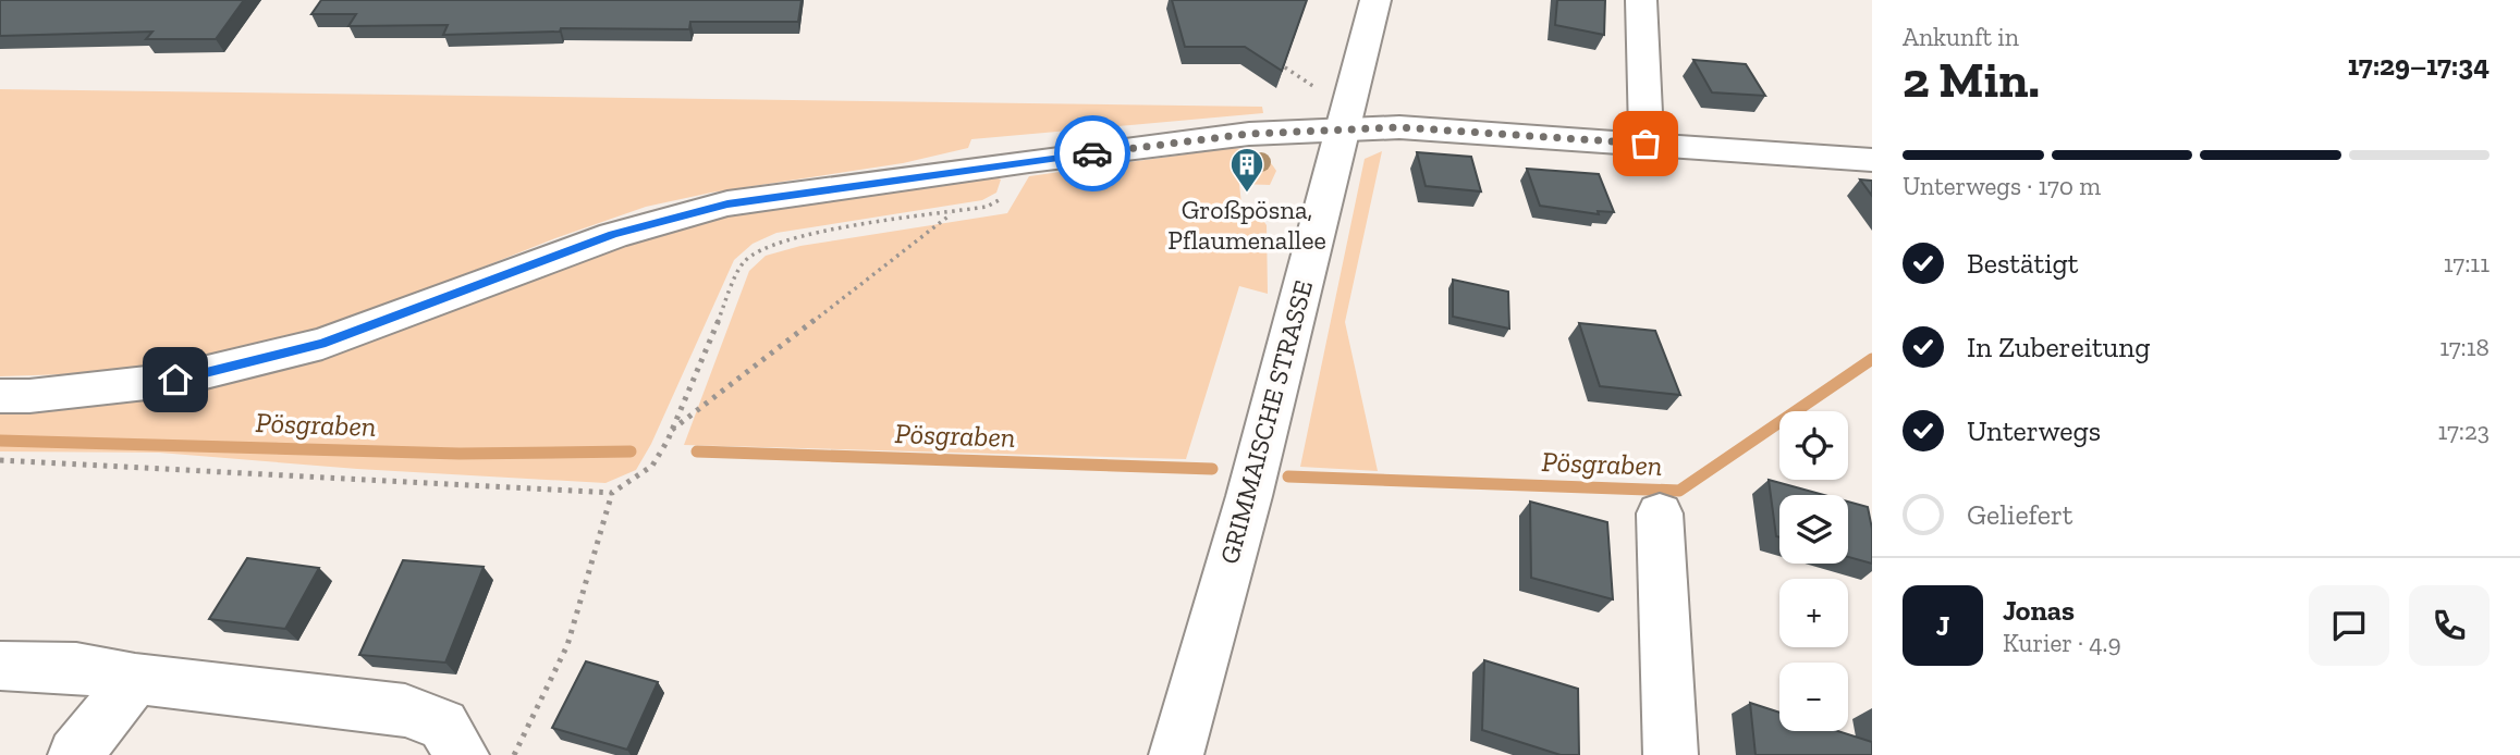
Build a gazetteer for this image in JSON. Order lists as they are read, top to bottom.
{
  "streets": {
    "street": ["GRIMMAISCHE STRASSE"]
  },
  "water": ["Pösgraben"],
  "places": {
    "building": ["Großpösna, Pflaumenallee"]
  },
  "page": {
    "heading": ["2 Min.", "Ankunft in", "17:29–17:34"],
    "panel": ["Jonas", "Kurier · 4.9"],
    "bar": "Unterwegs · 170 m",
    "list": [
      ["Bestätigt", "17:11"],
      ["In Zubereitung", "17:18"],
      ["Unterwegs", "17:23"],
      "Geliefert"
    ],
    "map_buttons": ["+", "−"],
    "round": "J"
  }
}
